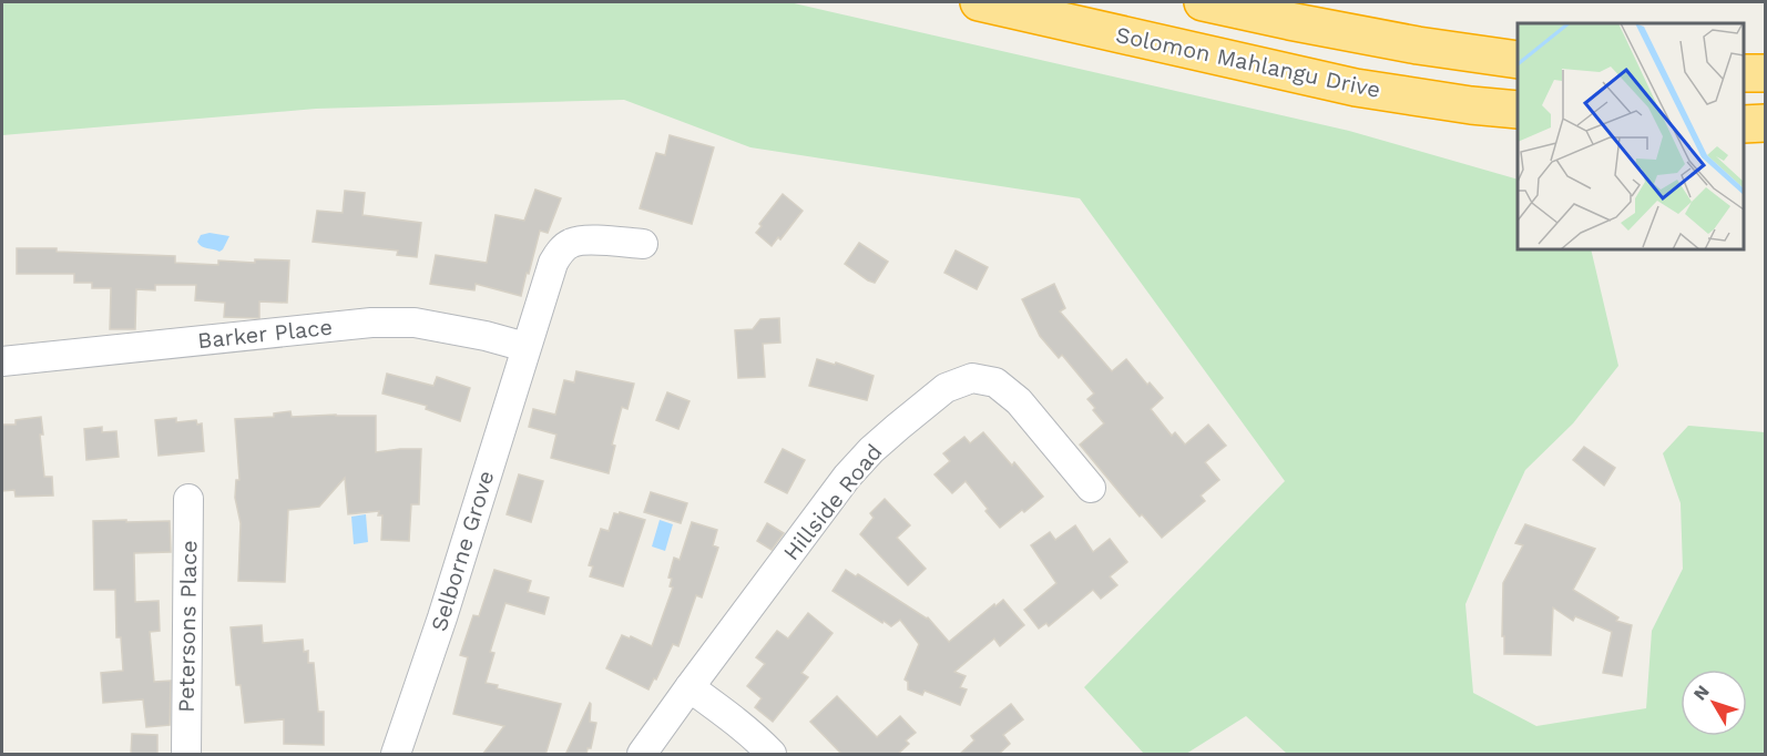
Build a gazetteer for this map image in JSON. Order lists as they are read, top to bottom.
{
  "streets": {
    "highway": ["Solomon Mahlangu Drive"],
    "street": [
      "Barker Place",
      "Hillside Road",
      "Selborne Grove",
      "Petersons Place"
    ]
  },
  "crossings": [
    ["Barker Place", "Selborne Grove"]
  ],
  "north": "top left"
}
